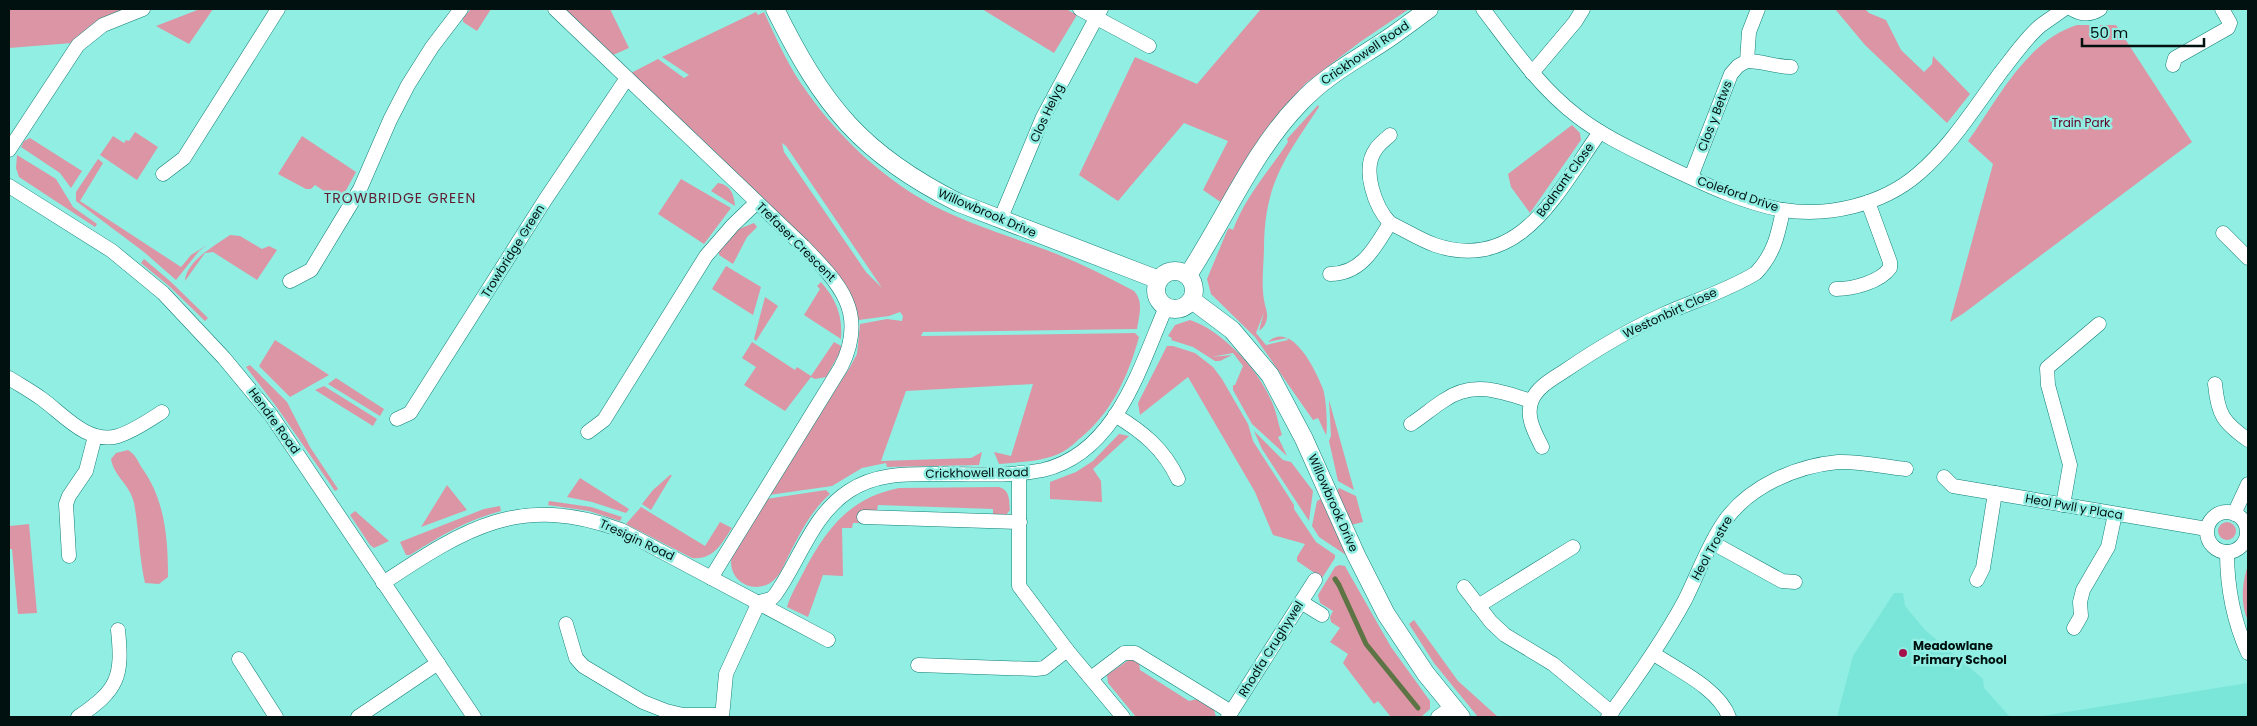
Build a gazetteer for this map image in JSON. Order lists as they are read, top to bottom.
{
  "streets": {
    "street": [
      "Crickhowell Road",
      "Clos Helyg",
      "Clos y Betws",
      "Bodnant Close",
      "Coleford Drive",
      "Willowbrook Drive",
      "Trefaser Crescent",
      "Trowbridge Green",
      "Westonbirt Close",
      "Hendre Road",
      "Heol Pwll y Placa",
      "Tresigin Road",
      "Heol Trostre",
      "Rhodfa Crughywel"
    ]
  },
  "crossings": [
    ["Crickhowell Road", "Willowbrook Drive"],
    ["Crickhowell Road", "Tresigin Road"],
    ["Clos Helyg", "Willowbrook Drive"],
    ["Clos y Betws", "Coleford Drive"],
    ["Bodnant Close", "Coleford Drive"],
    ["Coleford Drive", "Westonbirt Close"],
    ["Trefaser Crescent", "Trowbridge Green"],
    ["Trefaser Crescent", "Tresigin Road"],
    ["Hendre Road", "Tresigin Road"]
  ],
  "districts": ["TROWBRIDGE GREEN"],
  "parks": ["Train Park"],
  "places": ["Meadowlane Primary School"],
  "scale_bar": "50 m"
}
